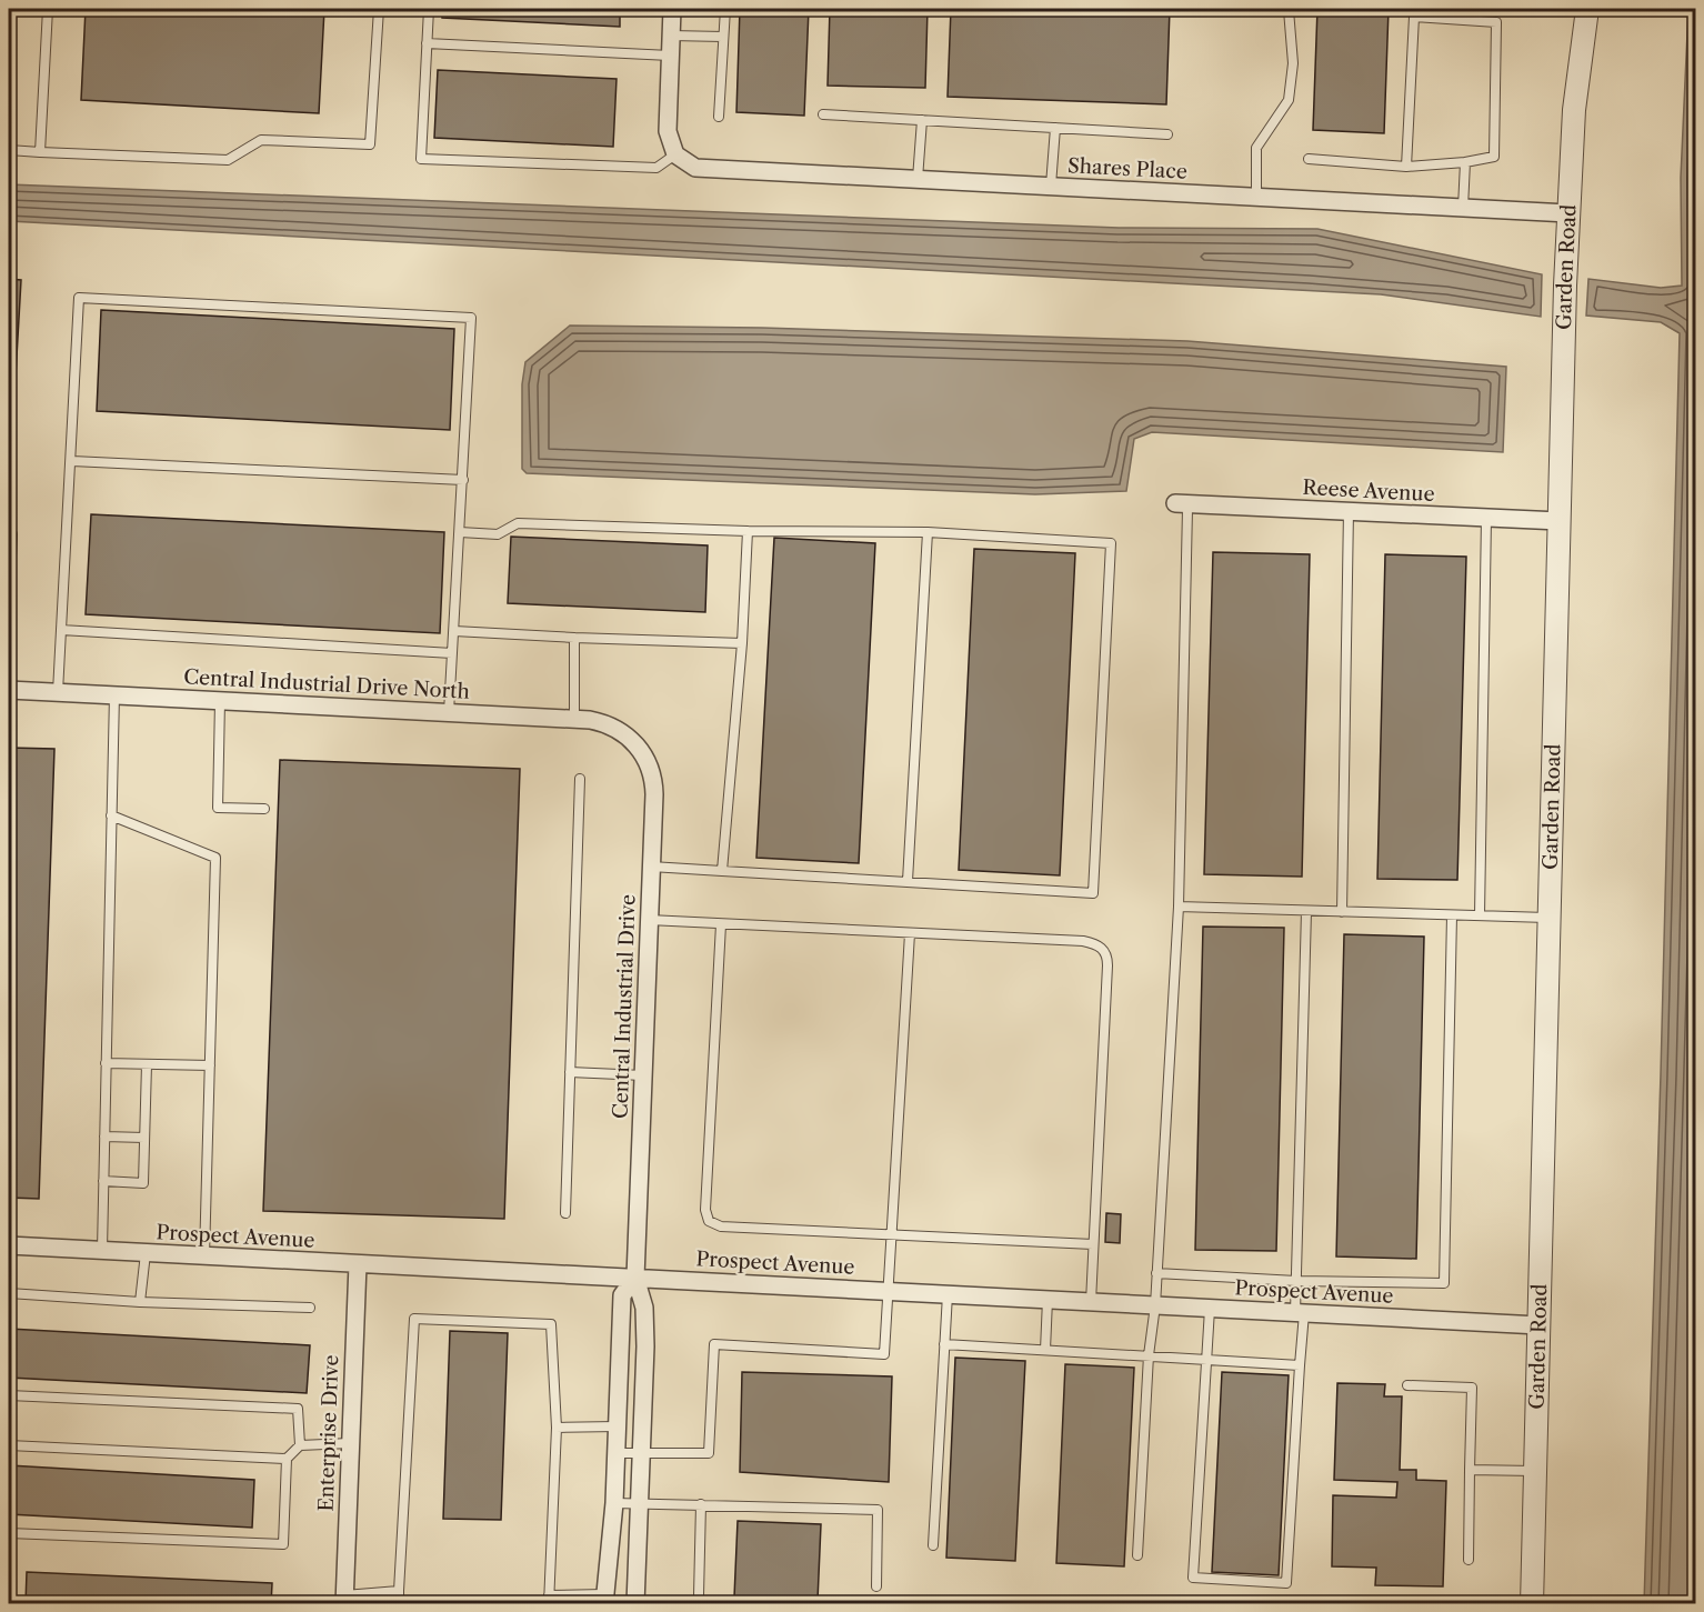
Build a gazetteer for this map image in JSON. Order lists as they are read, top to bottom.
{
  "streets": {
    "street": [
      "Shares Place",
      "Garden Road",
      "Reese Avenue",
      "Central Industrial Drive North",
      "Central Industrial Drive",
      "Prospect Avenue",
      "Enterprise Drive"
    ]
  },
  "crossings": [
    ["Shares Place", "Garden Road"],
    ["Garden Road", "Reese Avenue"],
    ["Garden Road", "Prospect Avenue"],
    ["Central Industrial Drive North", "Central Industrial Drive"],
    ["Central Industrial Drive", "Prospect Avenue"],
    ["Prospect Avenue", "Enterprise Drive"]
  ]
}
